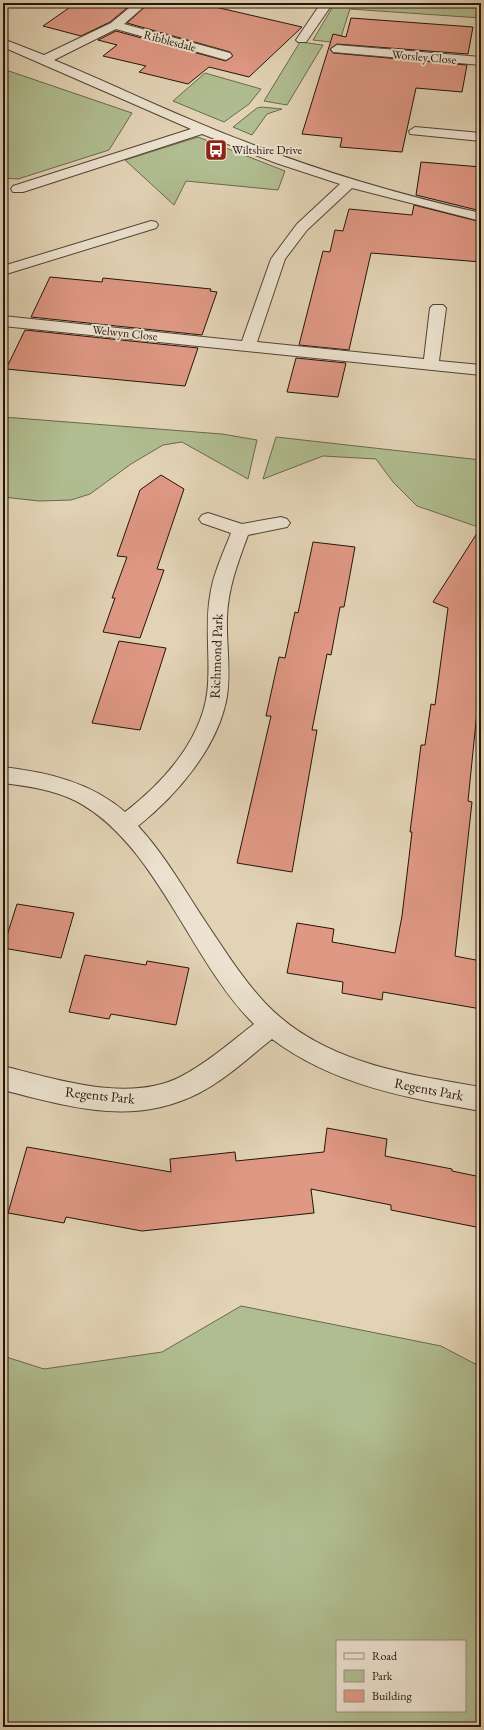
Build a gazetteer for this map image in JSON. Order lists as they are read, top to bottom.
{
  "streets": {
    "street": [
      "Ribblesdale",
      "Worsley Close",
      "Welwyn Close",
      "Richmond Park",
      "Regents Park"
    ]
  },
  "crossings": [
    ["Richmond Park", "Regents Park"]
  ],
  "places": {
    "bus stop": ["Wiltshire Drive"]
  },
  "legend": ["Road", "Park", "Building"]
}
